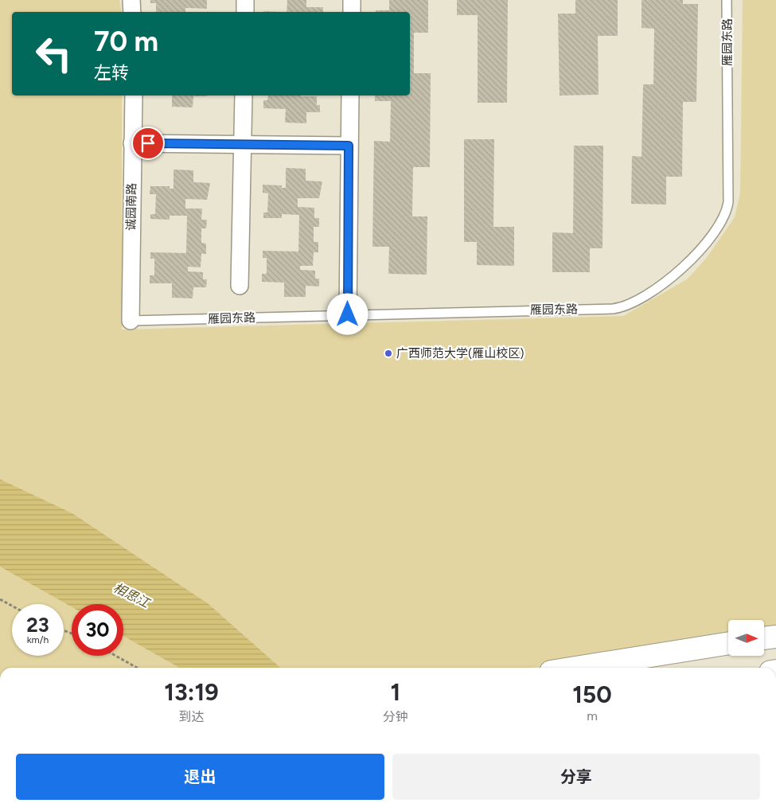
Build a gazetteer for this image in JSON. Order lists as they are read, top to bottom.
{
  "streets": {
    "street": ["诚园南路"],
    "lane": ["雁园东路"]
  },
  "crossings": [
    ["雁园东路", "诚园南路"]
  ],
  "water": ["相思江"],
  "places": ["广西师范大学(雁山校区)"],
  "north": "right",
  "page": {
    "turn": ["70 m", "左转"],
    "speed": "23 km/h",
    "limit": "30",
    "eta": [
      "13:19",
      "到达",
      "1",
      "分钟",
      "150",
      "m"
    ],
    "buttons": ["退出", "分享"]
  }
}
